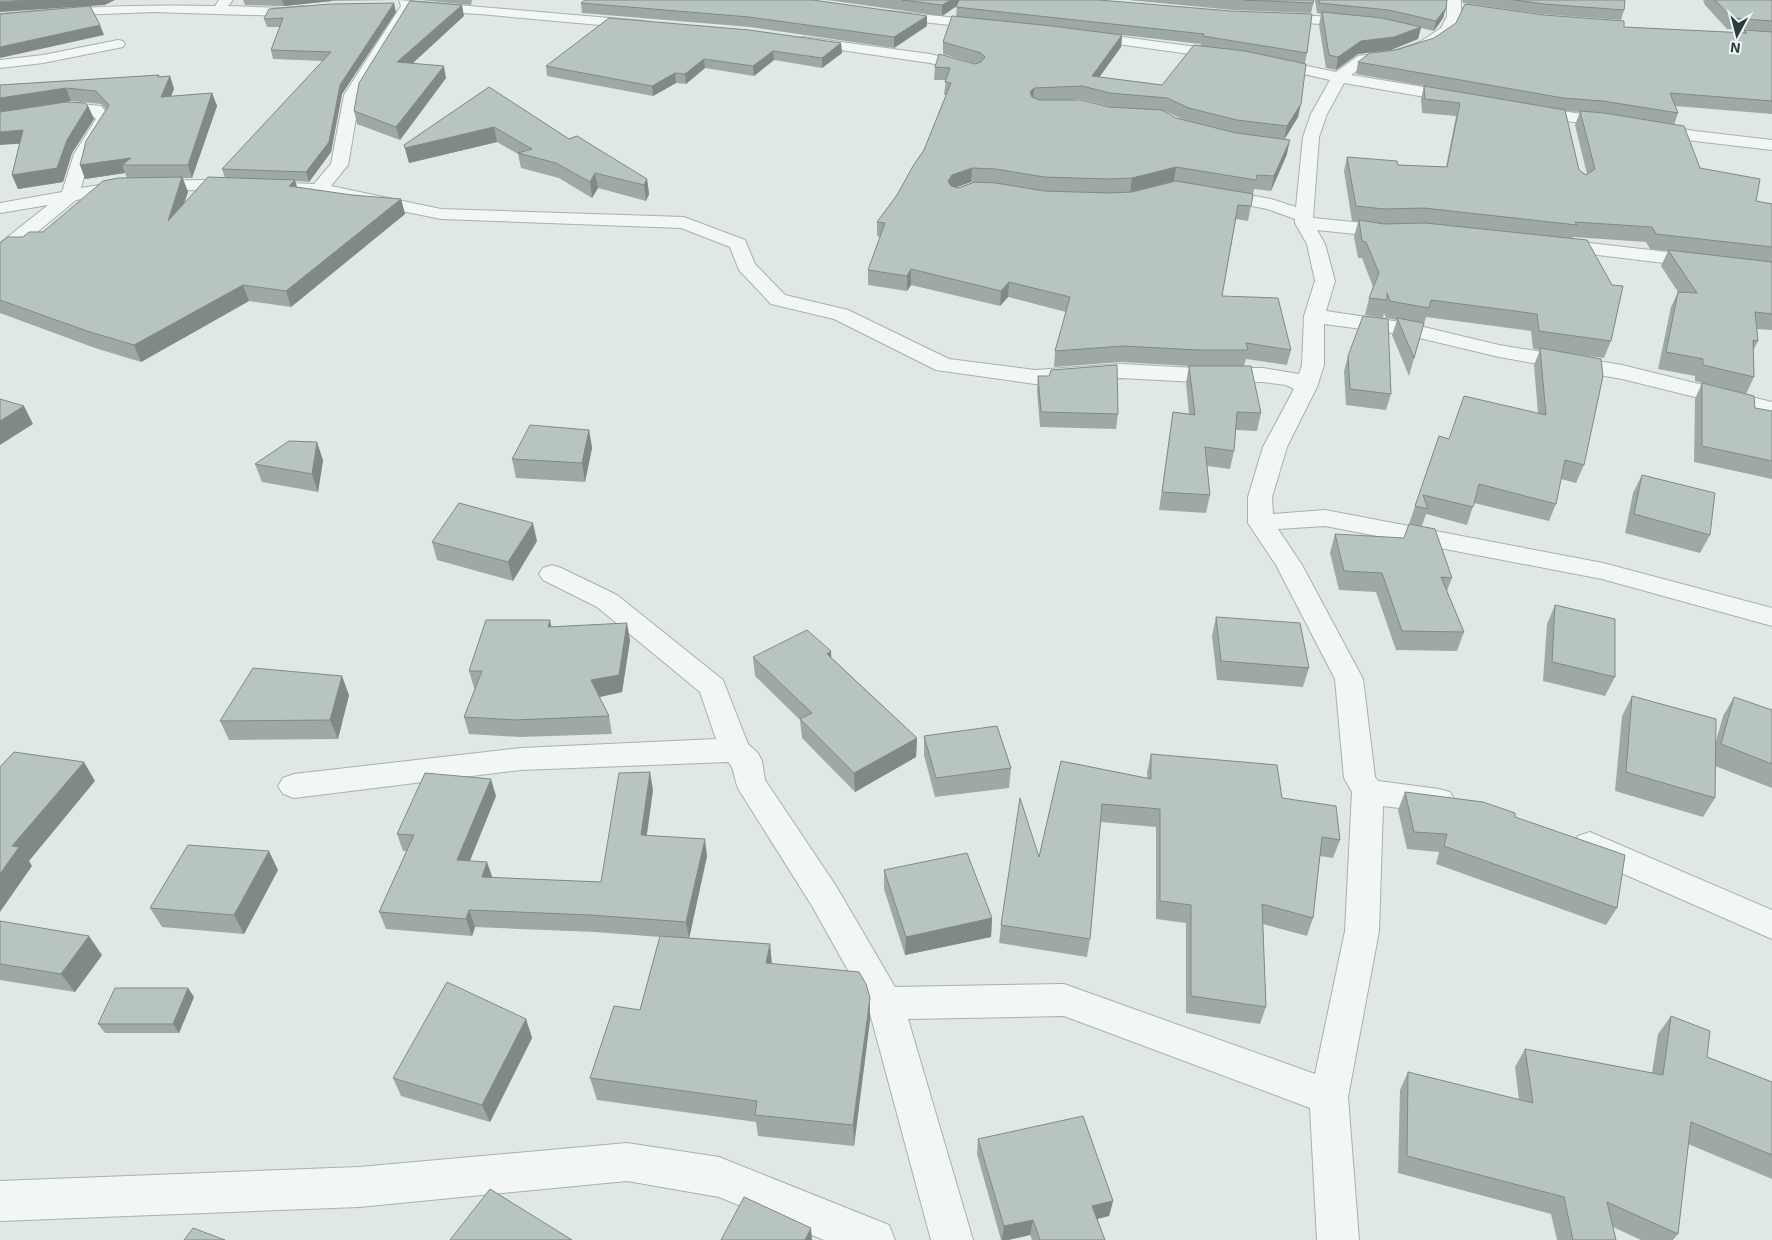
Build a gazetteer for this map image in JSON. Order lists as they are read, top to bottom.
{
  "north": "bottom"
}
